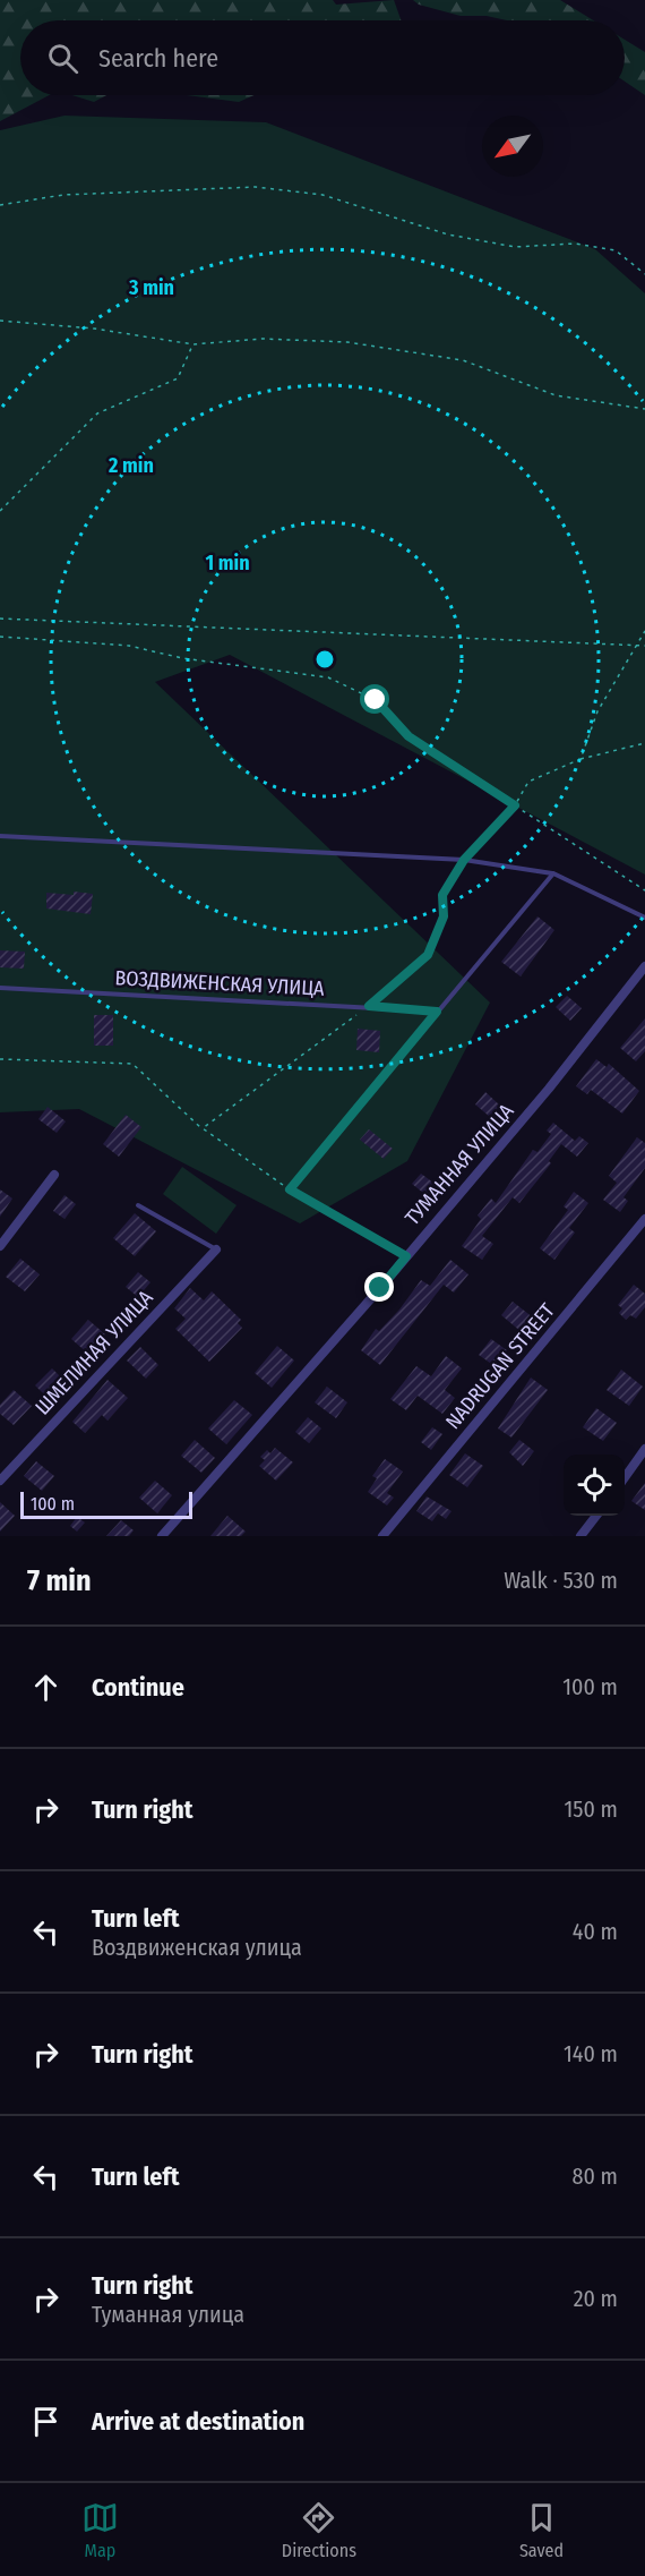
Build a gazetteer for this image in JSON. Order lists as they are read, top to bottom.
{
  "streets": {
    "street": ["ТУМАННАЯ УЛИЦА", "ШМЕЛИНАЯ УЛИЦА", "NADRUGAN STREET"],
    "lane": ["ВОЗДВИЖЕНСКАЯ УЛИЦА"]
  },
  "scale_bar": "100 m",
  "north": "bottom left",
  "page": {
    "search": "Search here",
    "scale": "100 m",
    "heading": ["7 min", "Walk · 530 m"],
    "list": [
      ["Continue", "100 m"],
      ["Turn right", "150 m"],
      ["Turn left", "Воздвиженская улица", "40 m"],
      ["Turn right", "140 m"],
      ["Turn left", "80 m"],
      ["Turn right", "Туманная улица", "20 m"],
      "Arrive at destination"
    ],
    "nav": ["Map", "Directions", "Saved"]
  },
  "rings": ["3 min", "2 min", "1 min"]
}
